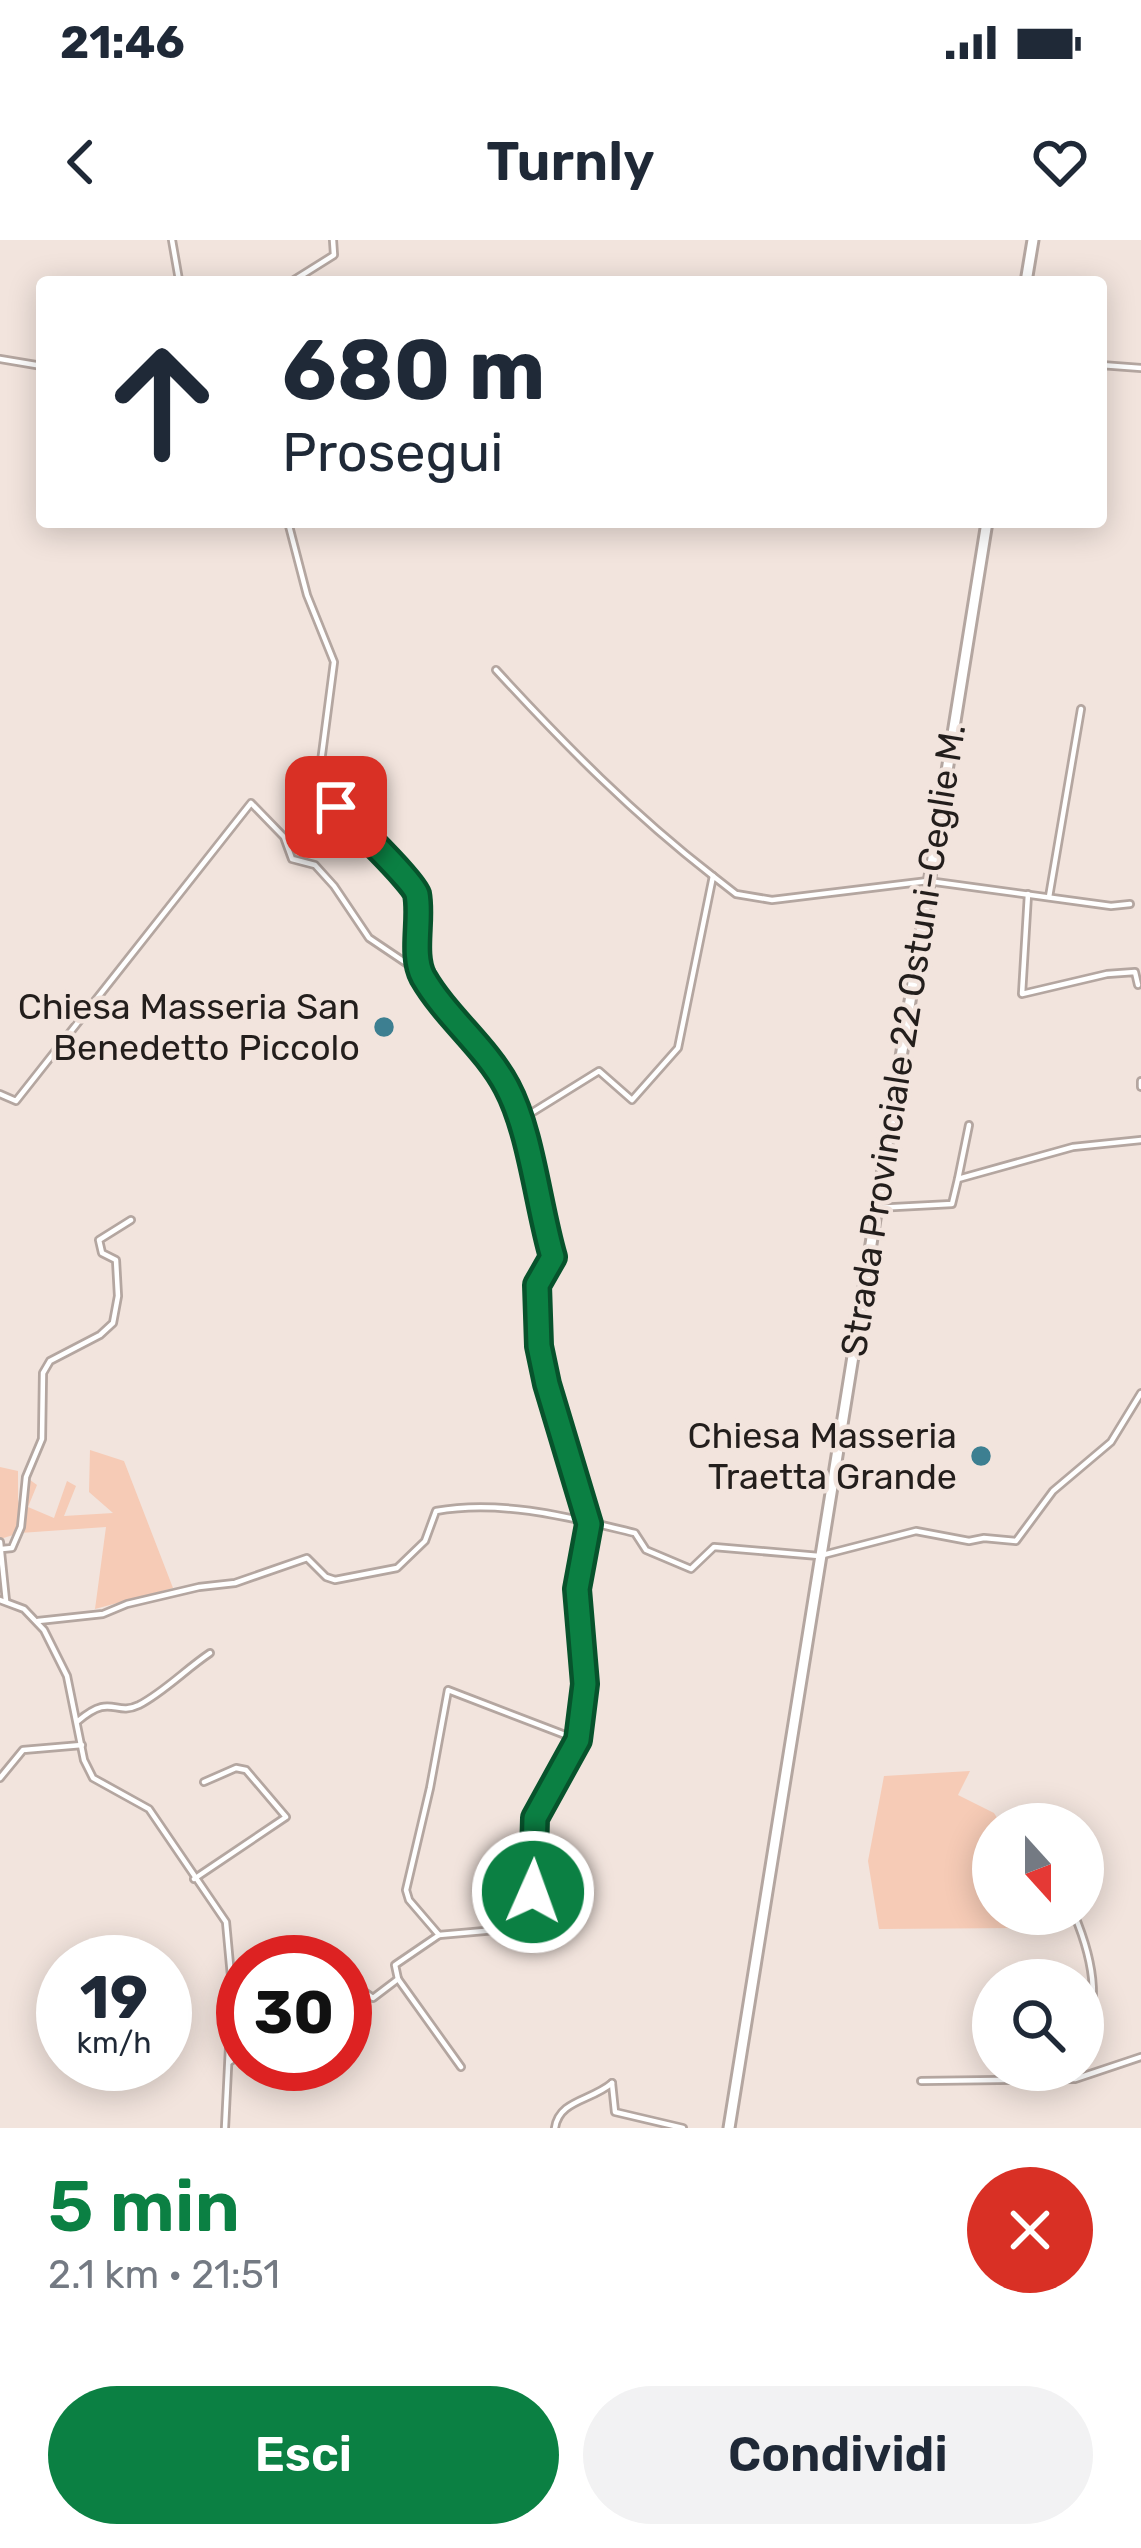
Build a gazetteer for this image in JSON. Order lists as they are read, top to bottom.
{
  "streets": {
    "main road": ["Strada Provinciale 22 Ostuni-Ceglie M."]
  },
  "places": ["Chiesa Masseria San Benedetto Piccolo", "Chiesa Masseria Traetta Grande"],
  "north": "bottom",
  "page": {
    "status": "21:46",
    "header": "Turnly",
    "turn": ["680 m", "Prosegui"],
    "speed": "19 km/h",
    "limit": "30",
    "heading": ["5 min", "2.1 km · 21:51"],
    "buttons": ["Esci", "Condividi"]
  }
}
